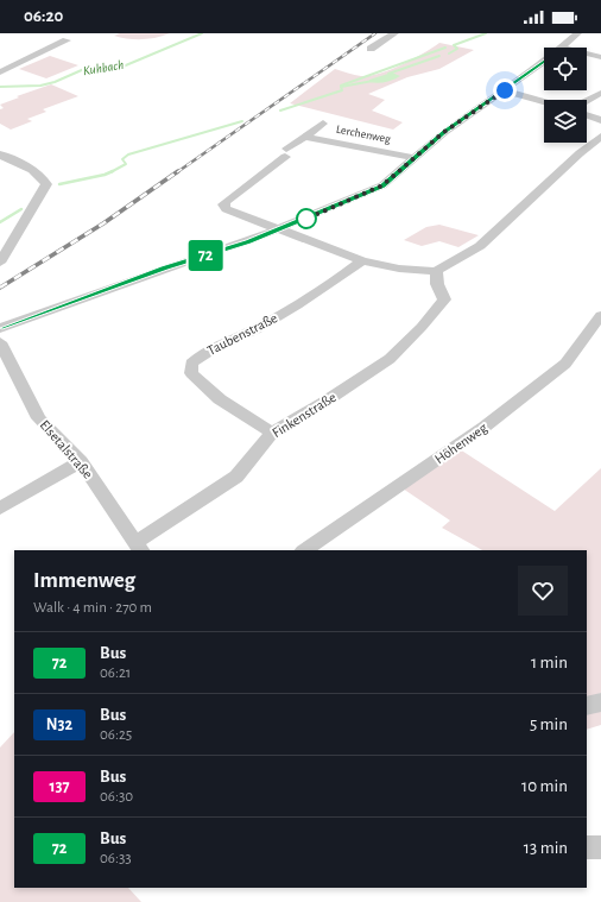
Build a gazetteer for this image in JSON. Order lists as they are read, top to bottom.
{
  "streets": {
    "street": [
      "Lerchenweg",
      "Taubenstraße",
      "Finkenstraße",
      "Höhenweg",
      "Elsetalstraße"
    ]
  },
  "crossings": [
    ["Taubenstraße", "Finkenstraße"],
    ["Finkenstraße", "Elsetalstraße"]
  ],
  "water": ["Kuhbach"],
  "lines": ["bus line 72"],
  "page": {
    "status": "06:20",
    "on_map": "72",
    "heading": ["Immenweg", "Walk · 4 min · 270 m"],
    "list": [
      {
        "mark": "72",
        "name": "Bus",
        "note": "06:21",
        "value": "1 min"
      },
      {
        "mark": "N32",
        "name": "Bus",
        "note": "06:25",
        "value": "5 min"
      },
      {
        "mark": "137",
        "name": "Bus",
        "note": "06:30",
        "value": "10 min"
      },
      {
        "mark": "72",
        "name": "Bus",
        "note": "06:33",
        "value": "13 min"
      }
    ]
  }
}
